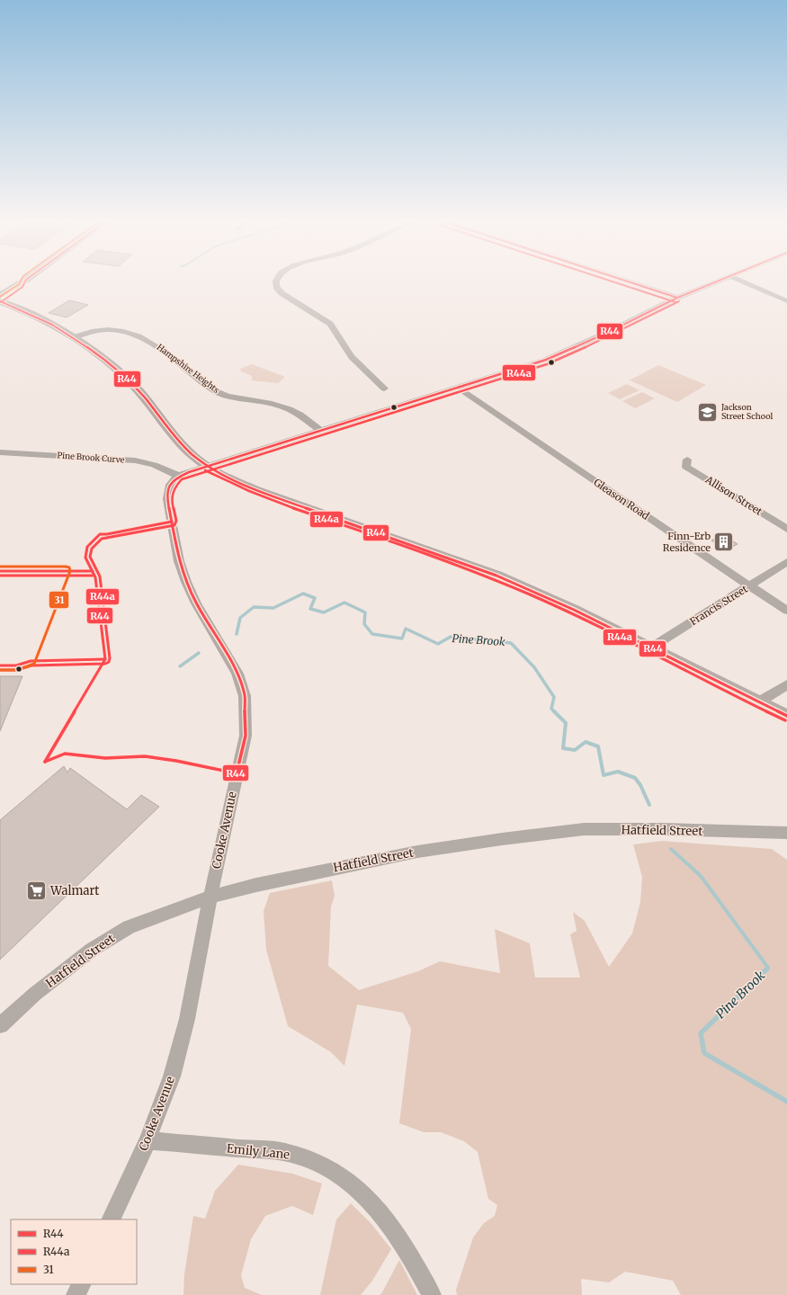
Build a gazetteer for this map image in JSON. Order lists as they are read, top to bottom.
{
  "streets": {
    "street": [
      "Hampshire Heights",
      "Pine Brook Curve",
      "Allison Street",
      "Gleason Road",
      "Francis Street",
      "Cooke Avenue",
      "Hatfield Street",
      "Emily Lane"
    ]
  },
  "crossings": [
    ["Pine Brook Curve", "Cooke Avenue"],
    ["Gleason Road", "Francis Street"],
    ["Cooke Avenue", "Hatfield Street"],
    ["Cooke Avenue", "Emily Lane"]
  ],
  "water": ["Pine Brook"],
  "places": {
    "school or university": ["Jackson Street School"],
    "building": ["Finn-Erb Residence"],
    "supermarket": ["Walmart"]
  },
  "lines": ["transit line R44", "transit line R44a", "transit line 31"],
  "legend": ["R44", "R44a", "31"]
}
